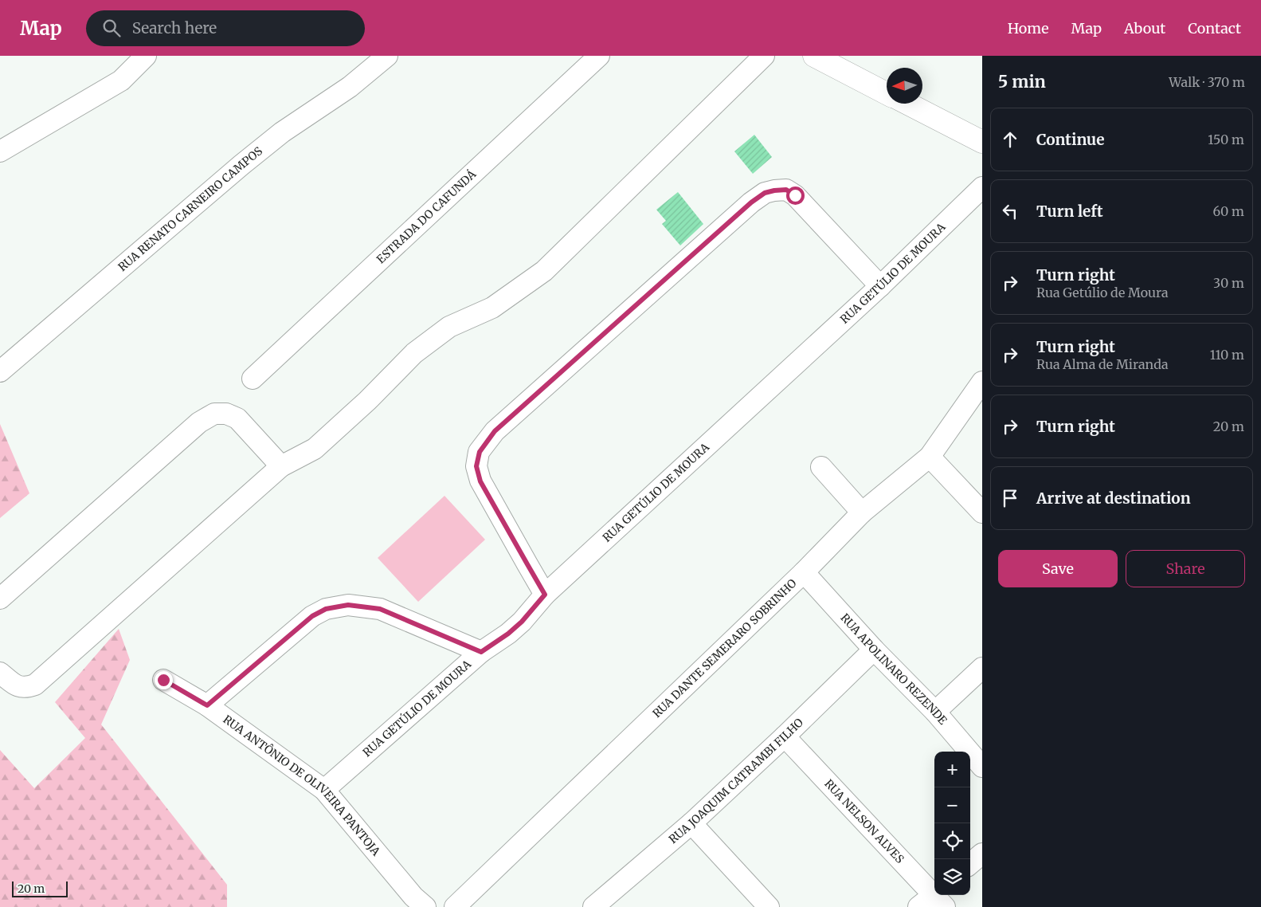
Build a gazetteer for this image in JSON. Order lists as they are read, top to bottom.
{
  "streets": {
    "street": [
      "RUA RENATO CARNEIRO CAMPOS",
      "ESTRADA DO CAFUNDÁ",
      "RUA GETÚLIO DE MOURA",
      "RUA DANTE SEMERARO SOBRINHO",
      "RUA APOLINARO REZENDE",
      "RUA JOAQUIM CATRAMBI FILHO",
      "RUA ANTÔNIO DE OLIVEIRA PANTOJA",
      "RUA NELSON ALVES"
    ]
  },
  "crossings": [
    ["RUA GETÚLIO DE MOURA", "RUA ANTÔNIO DE OLIVEIRA PANTOJA"],
    ["RUA DANTE SEMERARO SOBRINHO", "RUA APOLINARO REZENDE"],
    ["RUA APOLINARO REZENDE", "RUA JOAQUIM CATRAMBI FILHO"],
    ["RUA JOAQUIM CATRAMBI FILHO", "RUA NELSON ALVES"]
  ],
  "scale_bar": "20 m",
  "north": "left",
  "page": {
    "header": "Map",
    "search": "Search here",
    "nav": [
      "Home",
      "Map",
      "About",
      "Contact"
    ],
    "heading": ["5 min", "Walk · 370 m"],
    "list": [
      ["Continue", "150 m"],
      ["Turn left", "60 m"],
      ["Turn right", "Rua Getúlio de Moura", "30 m"],
      ["Turn right", "Rua Alma de Miranda", "110 m"],
      ["Turn right", "20 m"],
      "Arrive at destination"
    ],
    "buttons": ["Save", "Share"],
    "map_buttons": ["+", "−"],
    "scale": "20 m"
  }
}
